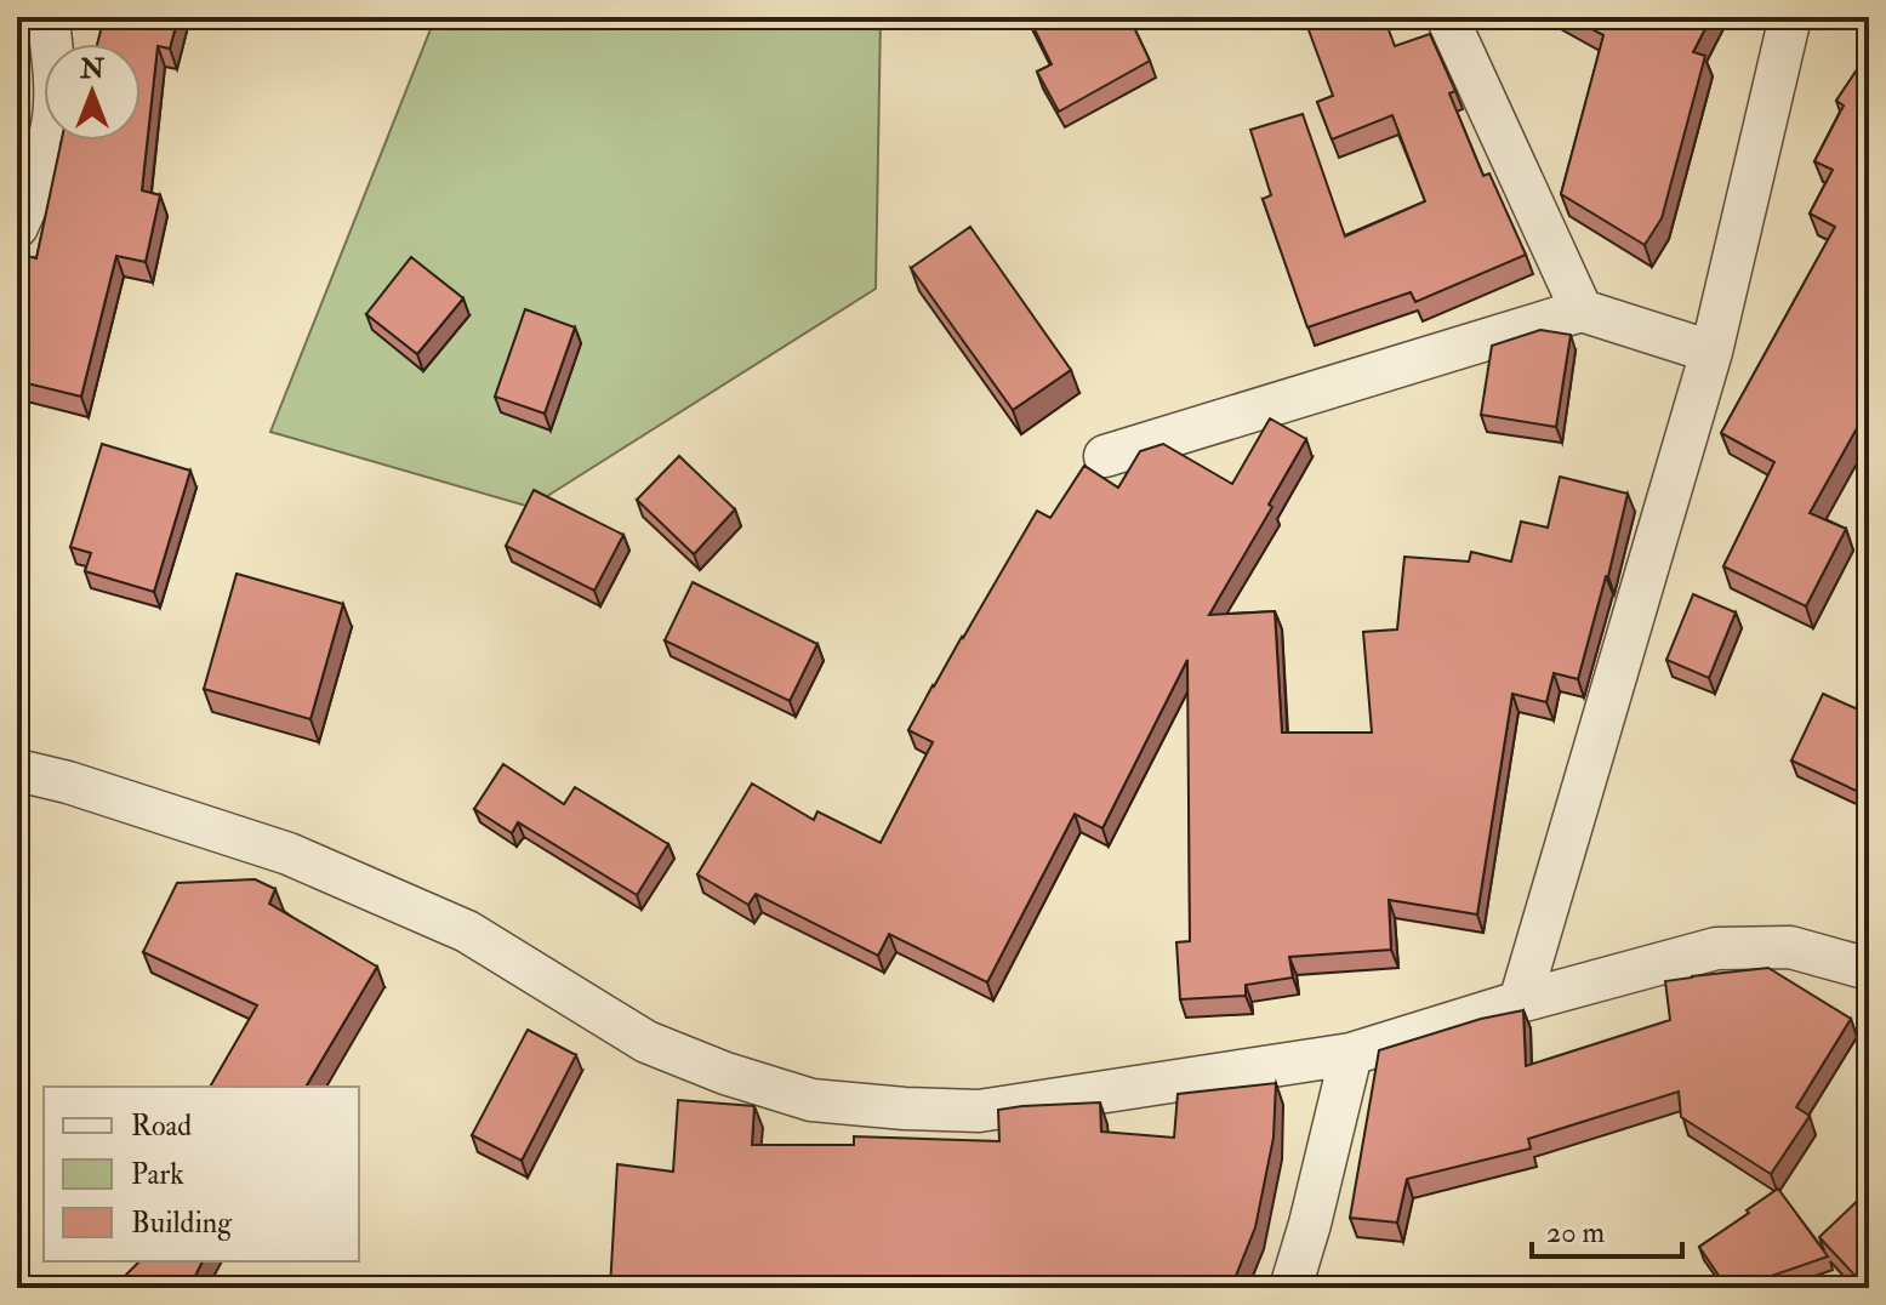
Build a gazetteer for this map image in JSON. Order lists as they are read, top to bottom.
{
  "legend": ["Road", "Park", "Building"],
  "scale_bar": "20 m",
  "north": "top"
}
